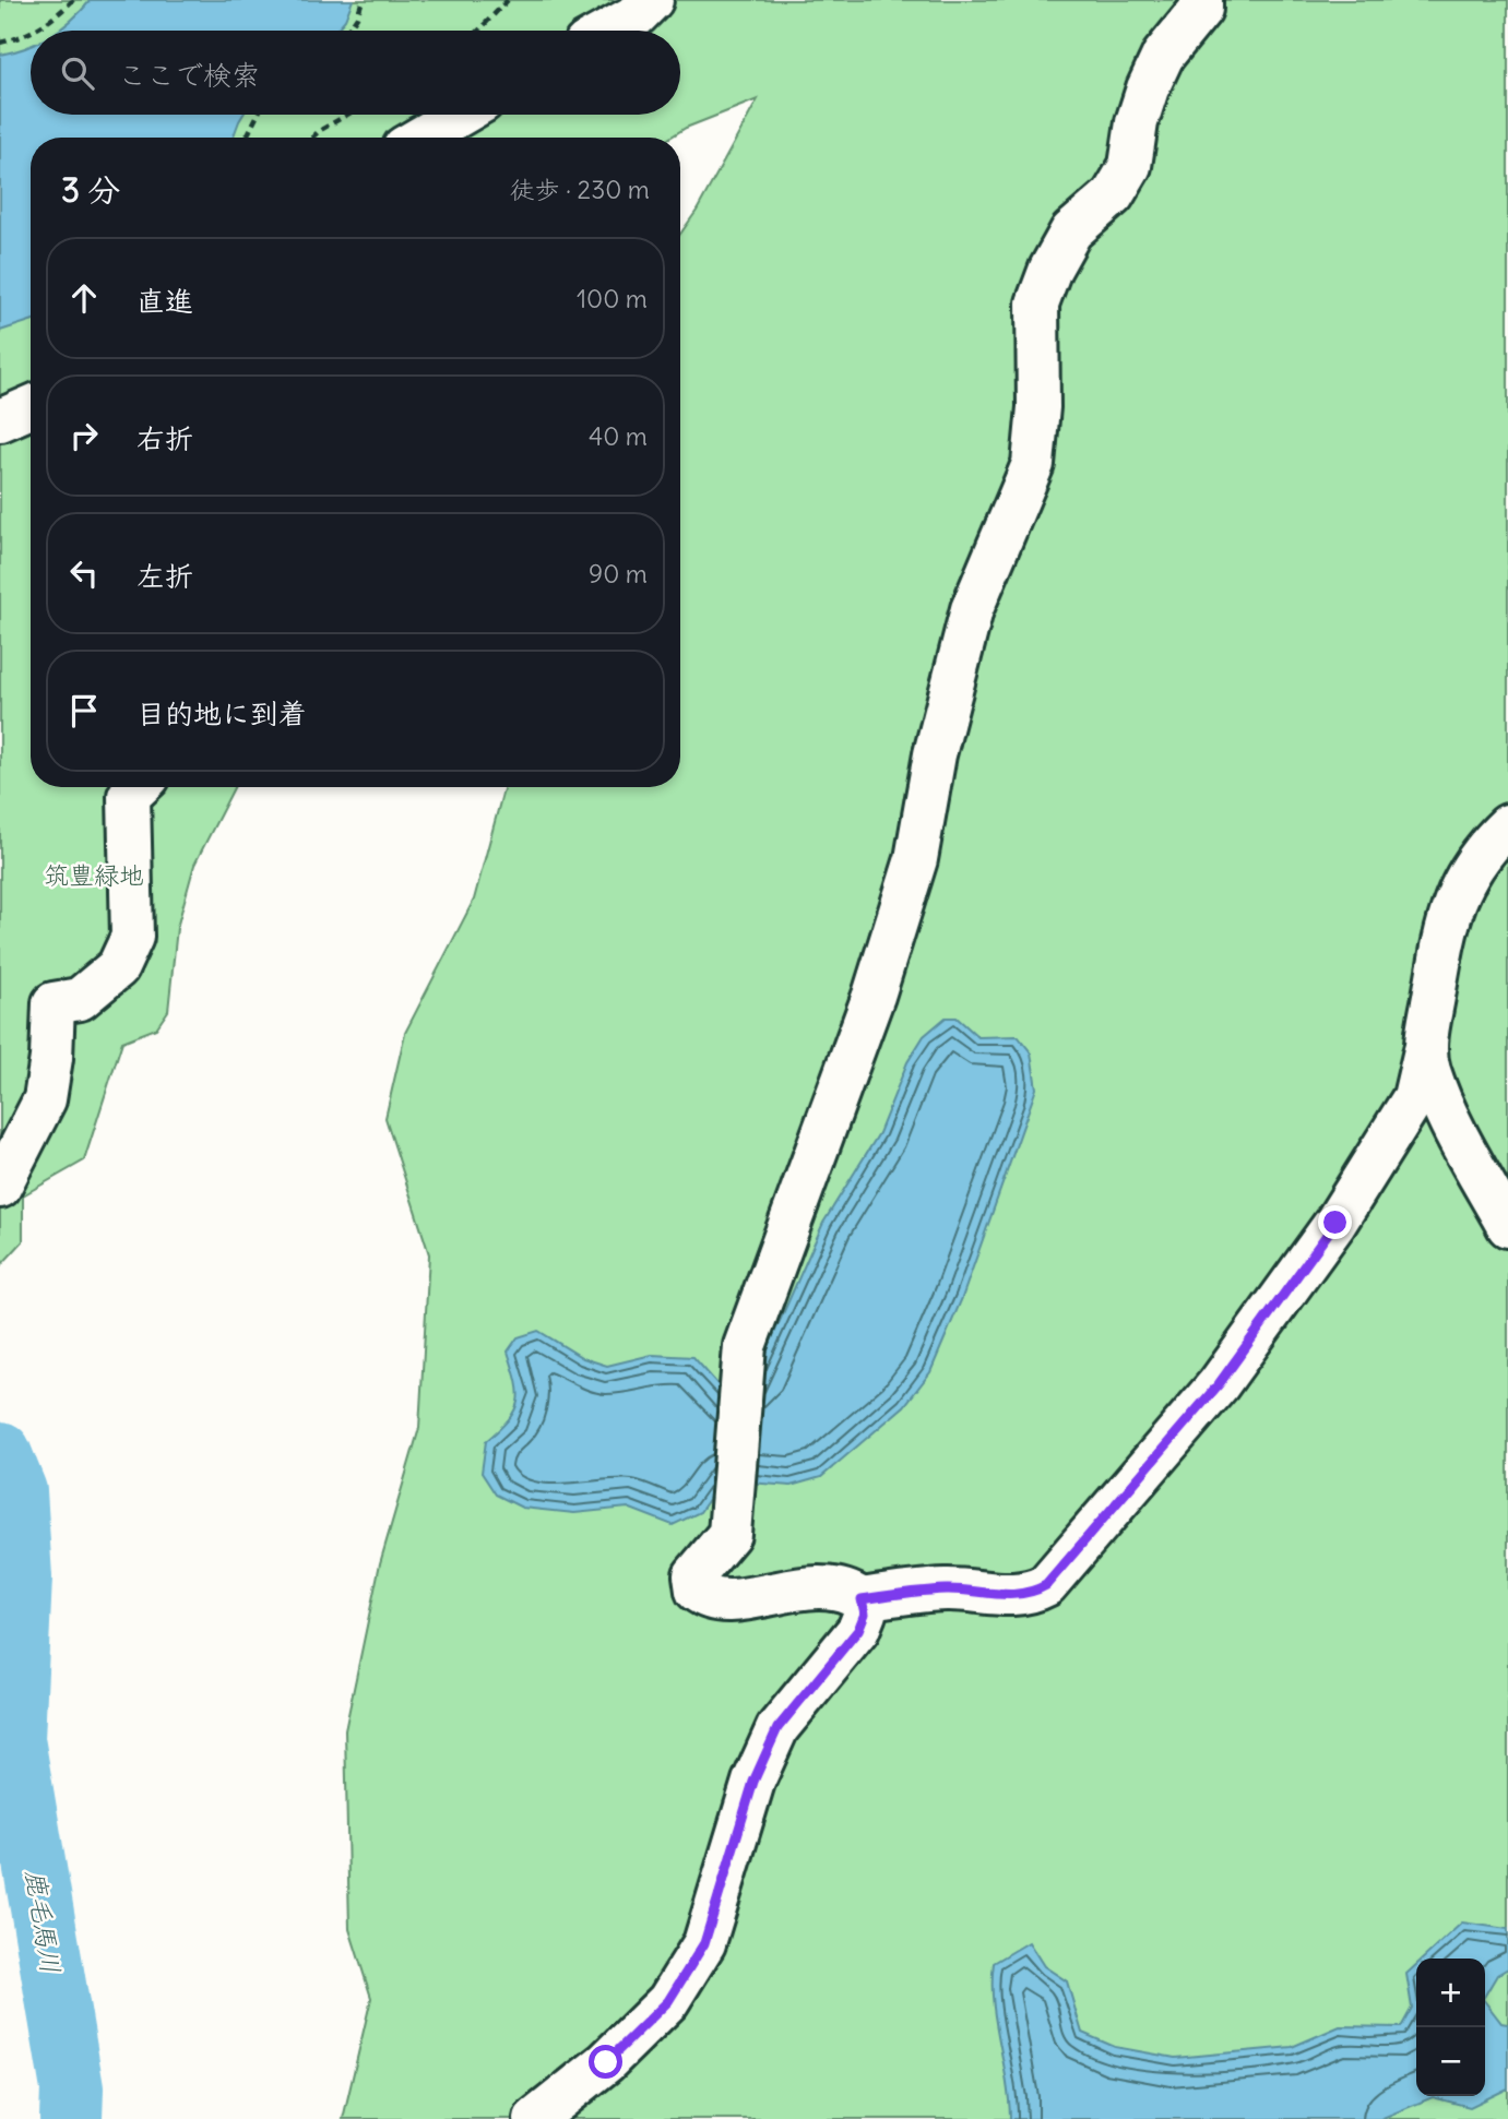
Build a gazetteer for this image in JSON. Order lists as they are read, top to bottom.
{
  "water": ["鹿毛馬川"],
  "parks": ["筑豊緑地"],
  "page": {
    "search": "ここで検索",
    "heading": ["3 分", "徒歩 · 230 m"],
    "list": [
      ["直進", "100 m"],
      ["右折", "40 m"],
      ["左折", "90 m"],
      "目的地に到着"
    ],
    "map_buttons": ["+", "−"]
  }
}
